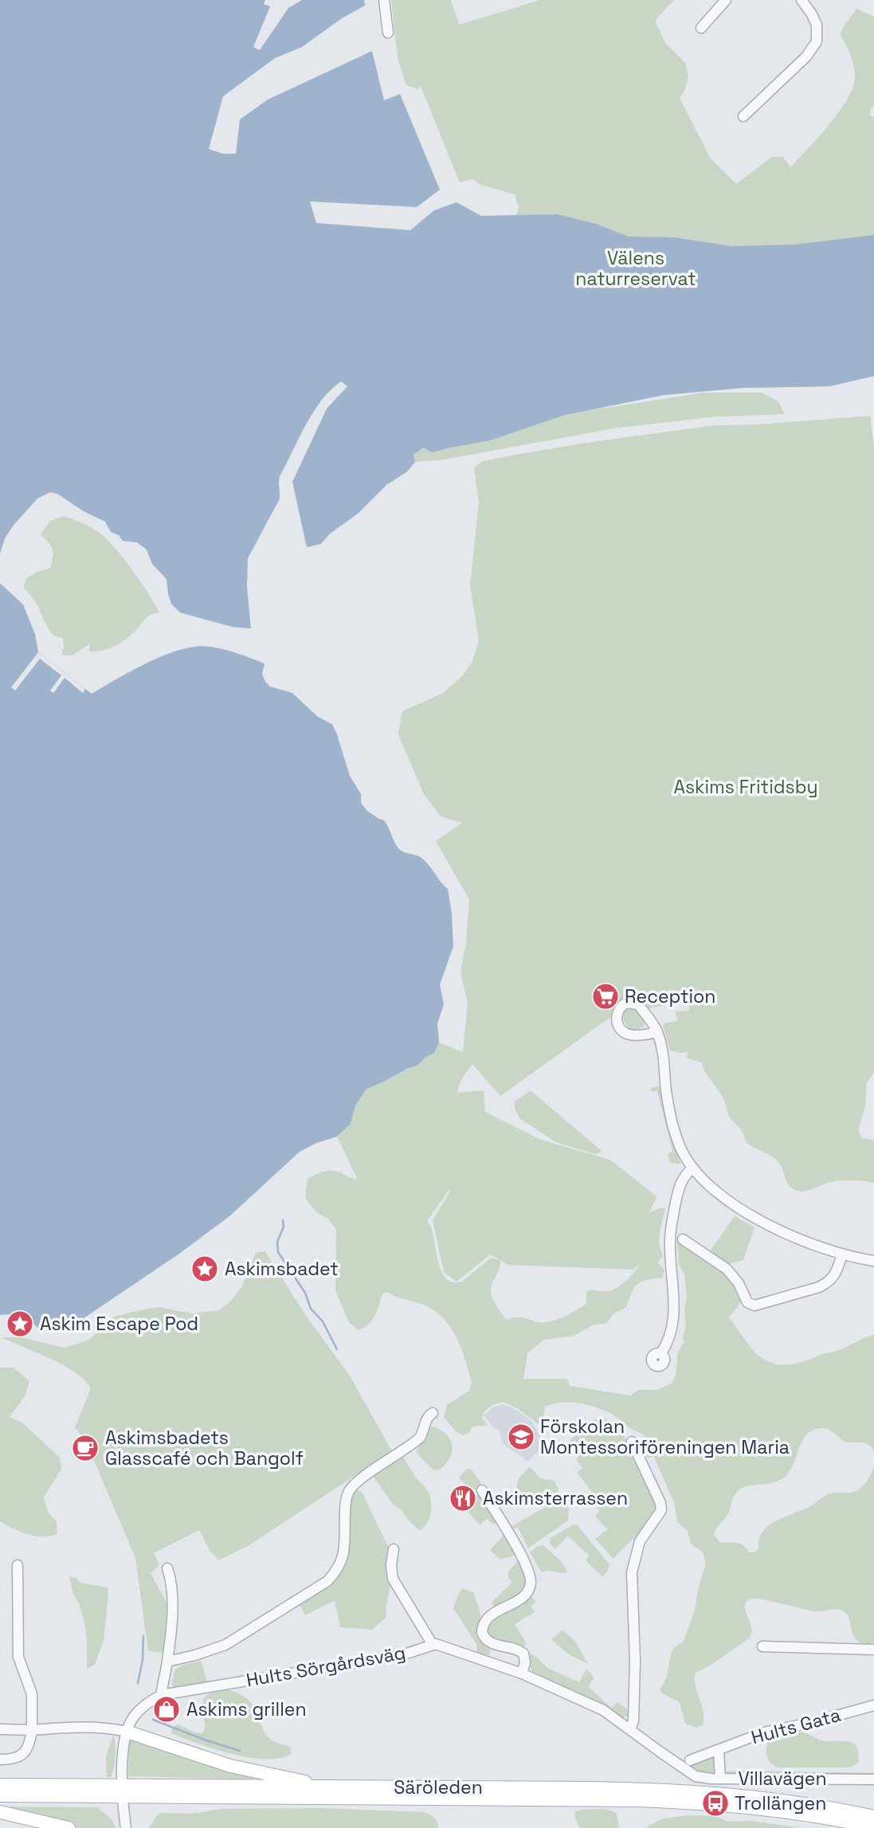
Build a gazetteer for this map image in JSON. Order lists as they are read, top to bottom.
{
  "streets": {
    "main road": ["Säröleden"],
    "street": ["Hults Sörgårdsväg", "Hults Gata", "Villavägen"]
  },
  "parks": ["Välens naturreservat", "Askims Fritidsby"],
  "places": {
    "supermarket": ["Reception"],
    "place": ["Askimsbadet", "Askim Escape Pod"],
    "school or university": ["Förskolan Montessoriföreningen Maria"],
    "cafe": ["Askimsbadets Glasscafé och Bangolf"],
    "restaurant": ["Askimsterrassen"],
    "shop": ["Askims grillen"],
    "bus stop": ["Trollängen"]
  }
}
